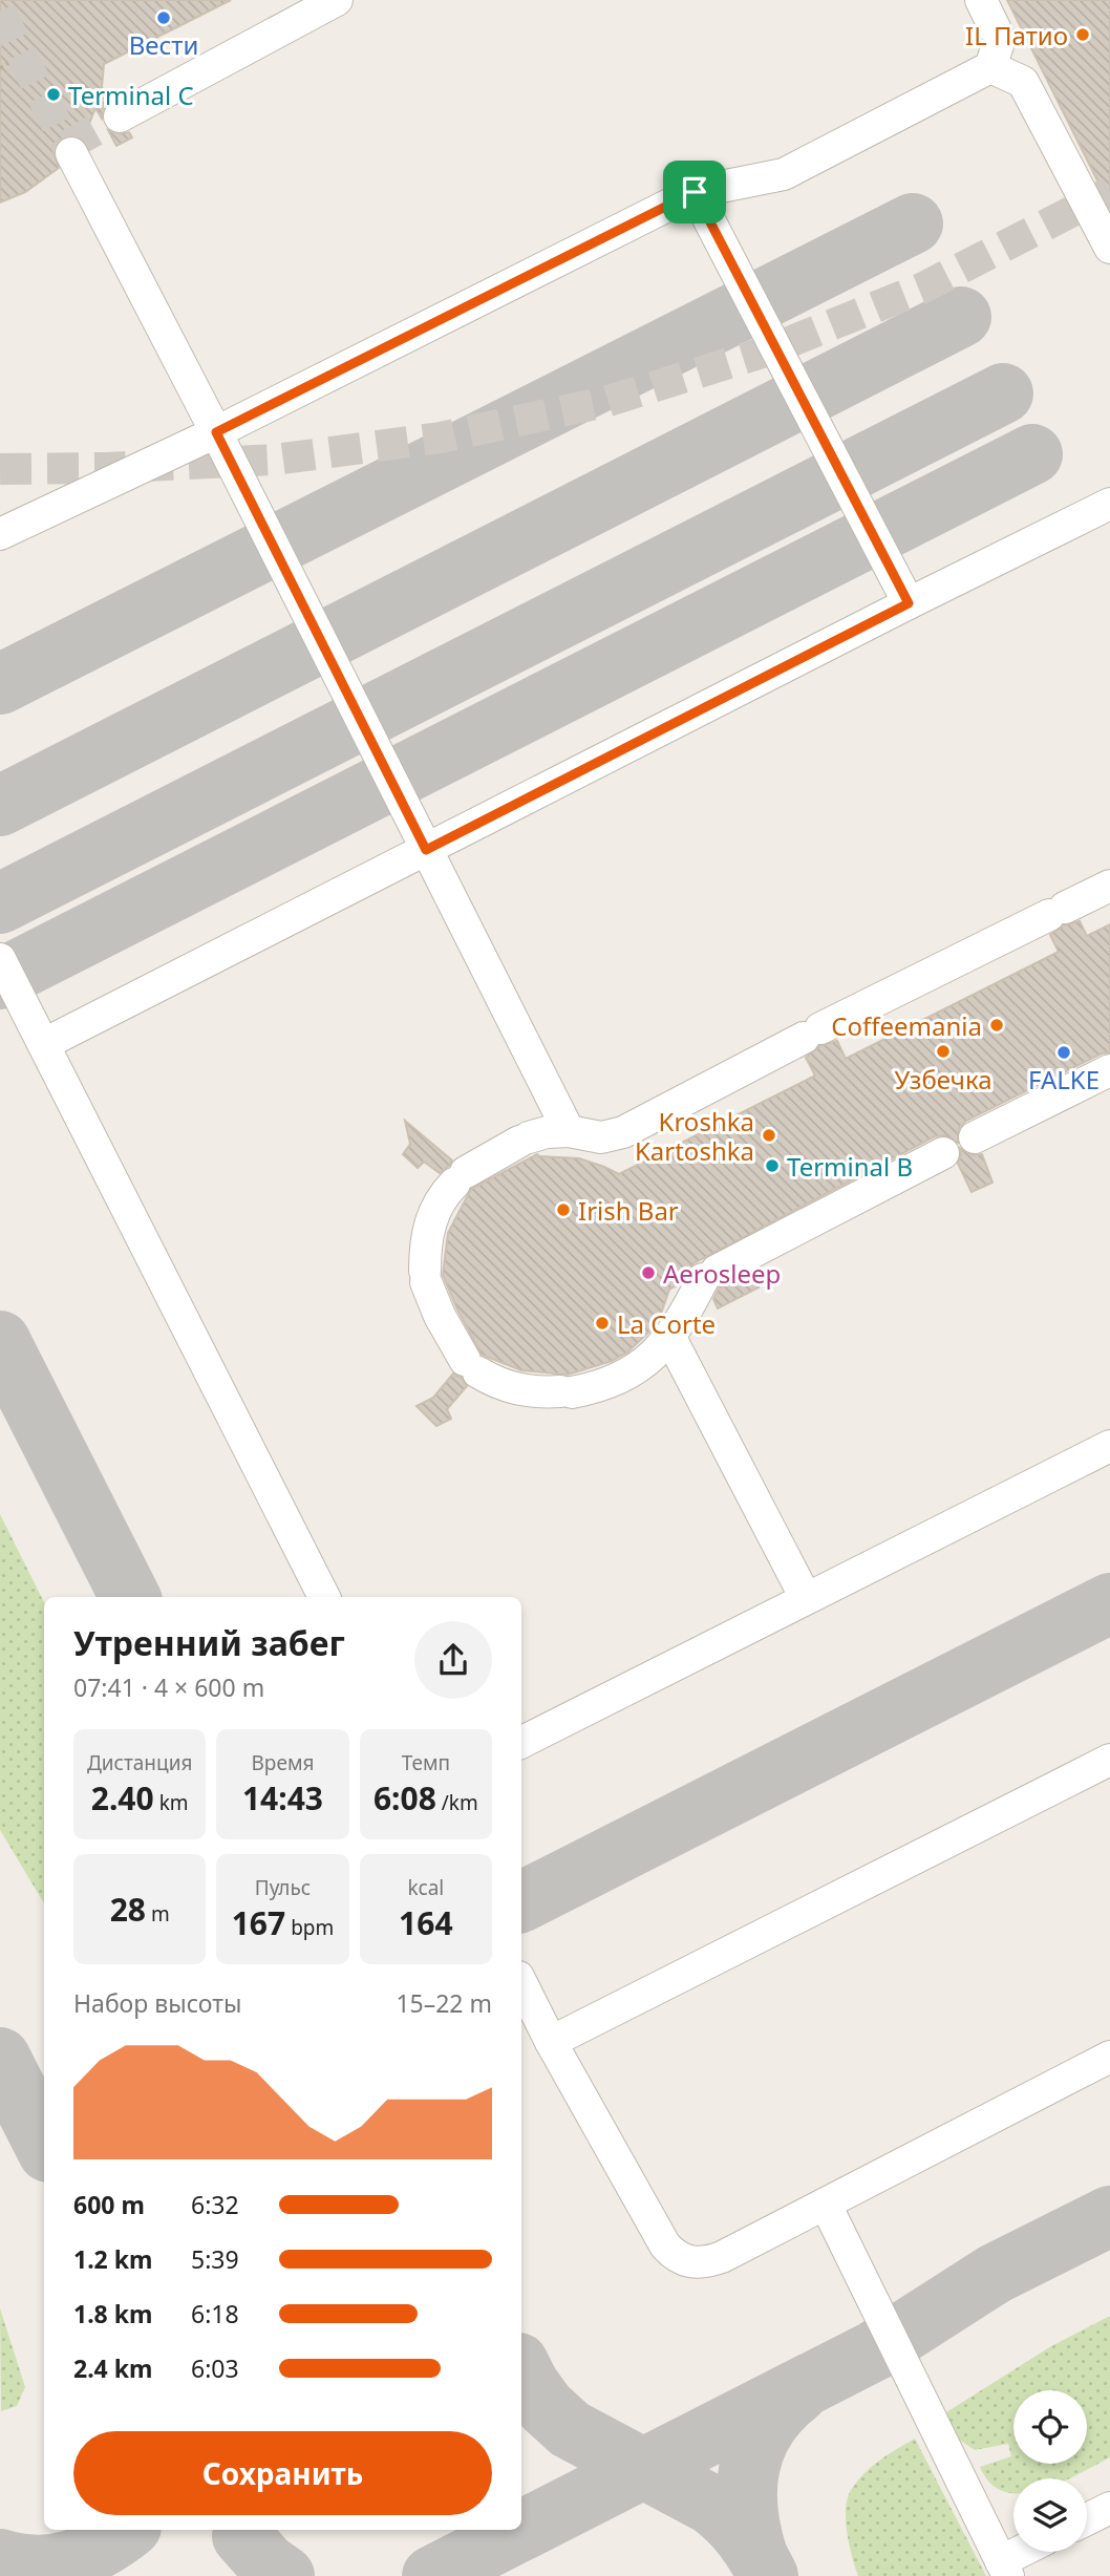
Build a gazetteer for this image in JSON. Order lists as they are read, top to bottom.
{
  "places": [
    "Вести",
    "IL Патио",
    "Terminal C",
    "Coffeemania",
    "Узбечка",
    "FALKE",
    "Kroshka Kartoshka",
    "Terminal B",
    "Irish Bar",
    "Aerosleep",
    "La Corte"
  ],
  "page": {
    "heading": ["Утренний забег", "07:41 · 4 × 600 m"],
    "stats": [
      ["Дистанция", "2.40 km"],
      ["Время", "14:43"],
      ["Темп", "6:08 /km"],
      ["28 m"],
      ["Пульс", "167 bpm"],
      ["kcal", "164"]
    ],
    "chart": ["Набор высоты", "15–22 m"],
    "list": [
      {
        "name": "600 m",
        "note": "6:32"
      },
      {
        "name": "1.2 km",
        "note": "5:39"
      },
      {
        "name": "1.8 km",
        "note": "6:18"
      },
      {
        "name": "2.4 km",
        "note": "6:03"
      }
    ],
    "buttons": "Сохранить"
  }
}
